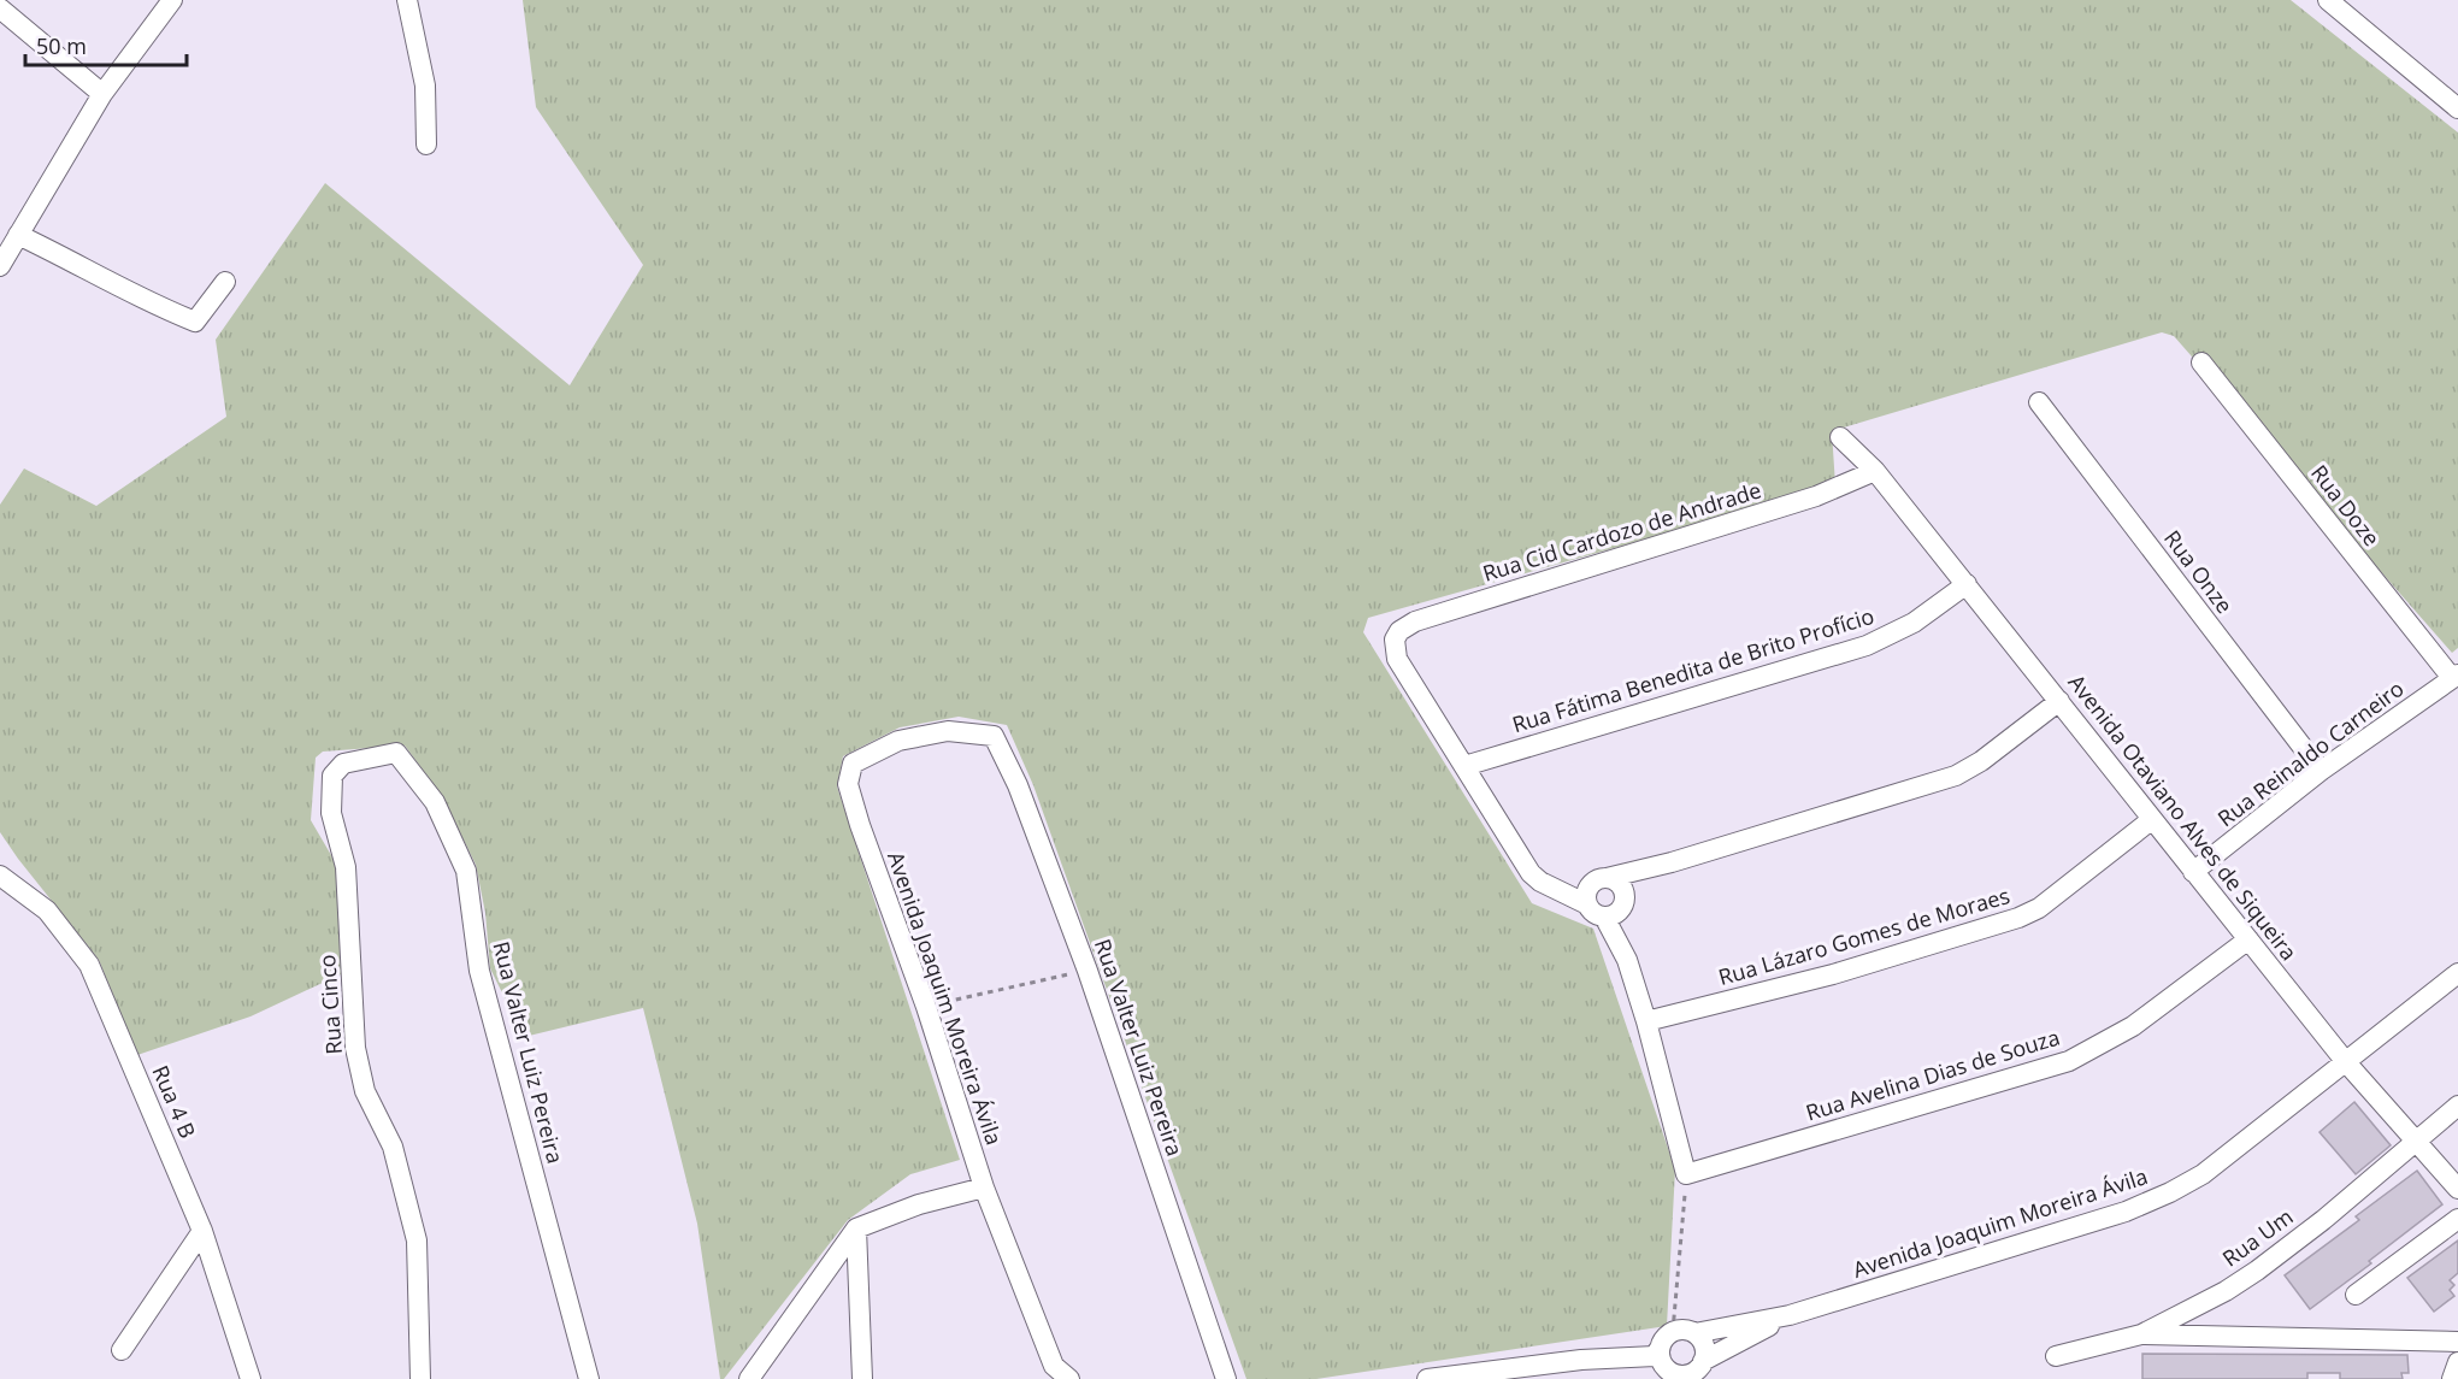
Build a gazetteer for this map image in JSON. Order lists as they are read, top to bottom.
{
  "streets": {
    "street": [
      "Rua Doze",
      "Rua Cid Cardozo de Andrade",
      "Rua Onze",
      "Rua Fátima Benedita de Brito Profício",
      "Rua Reinaldo Carneiro",
      "Avenida Otaviano Alves de Siqueira",
      "Rua Lázaro Gomes de Moraes",
      "Avenida Joaquim Moreira Ávila",
      "Rua Cinco",
      "Rua Valter Luiz Pereira",
      "Rua Avelina Dias de Souza",
      "Rua 4 B",
      "Rua Um"
    ]
  },
  "crossings": [
    ["Rua Doze", "Rua Reinaldo Carneiro"],
    ["Rua Cid Cardozo de Andrade", "Rua Fátima Benedita de Brito Profício"],
    ["Rua Cid Cardozo de Andrade", "Avenida Otaviano Alves de Siqueira"],
    ["Rua Onze", "Rua Reinaldo Carneiro"],
    ["Rua Fátima Benedita de Brito Profício", "Avenida Otaviano Alves de Siqueira"],
    ["Rua Reinaldo Carneiro", "Avenida Otaviano Alves de Siqueira"],
    ["Avenida Otaviano Alves de Siqueira", "Rua Lázaro Gomes de Moraes"],
    ["Avenida Otaviano Alves de Siqueira", "Avenida Joaquim Moreira Ávila"],
    ["Avenida Otaviano Alves de Siqueira", "Rua Avelina Dias de Souza"],
    ["Avenida Otaviano Alves de Siqueira", "Rua Um"],
    ["Avenida Joaquim Moreira Ávila", "Rua Valter Luiz Pereira"],
    ["Rua Cinco", "Rua Valter Luiz Pereira"]
  ],
  "scale_bar": "50 m"
}
